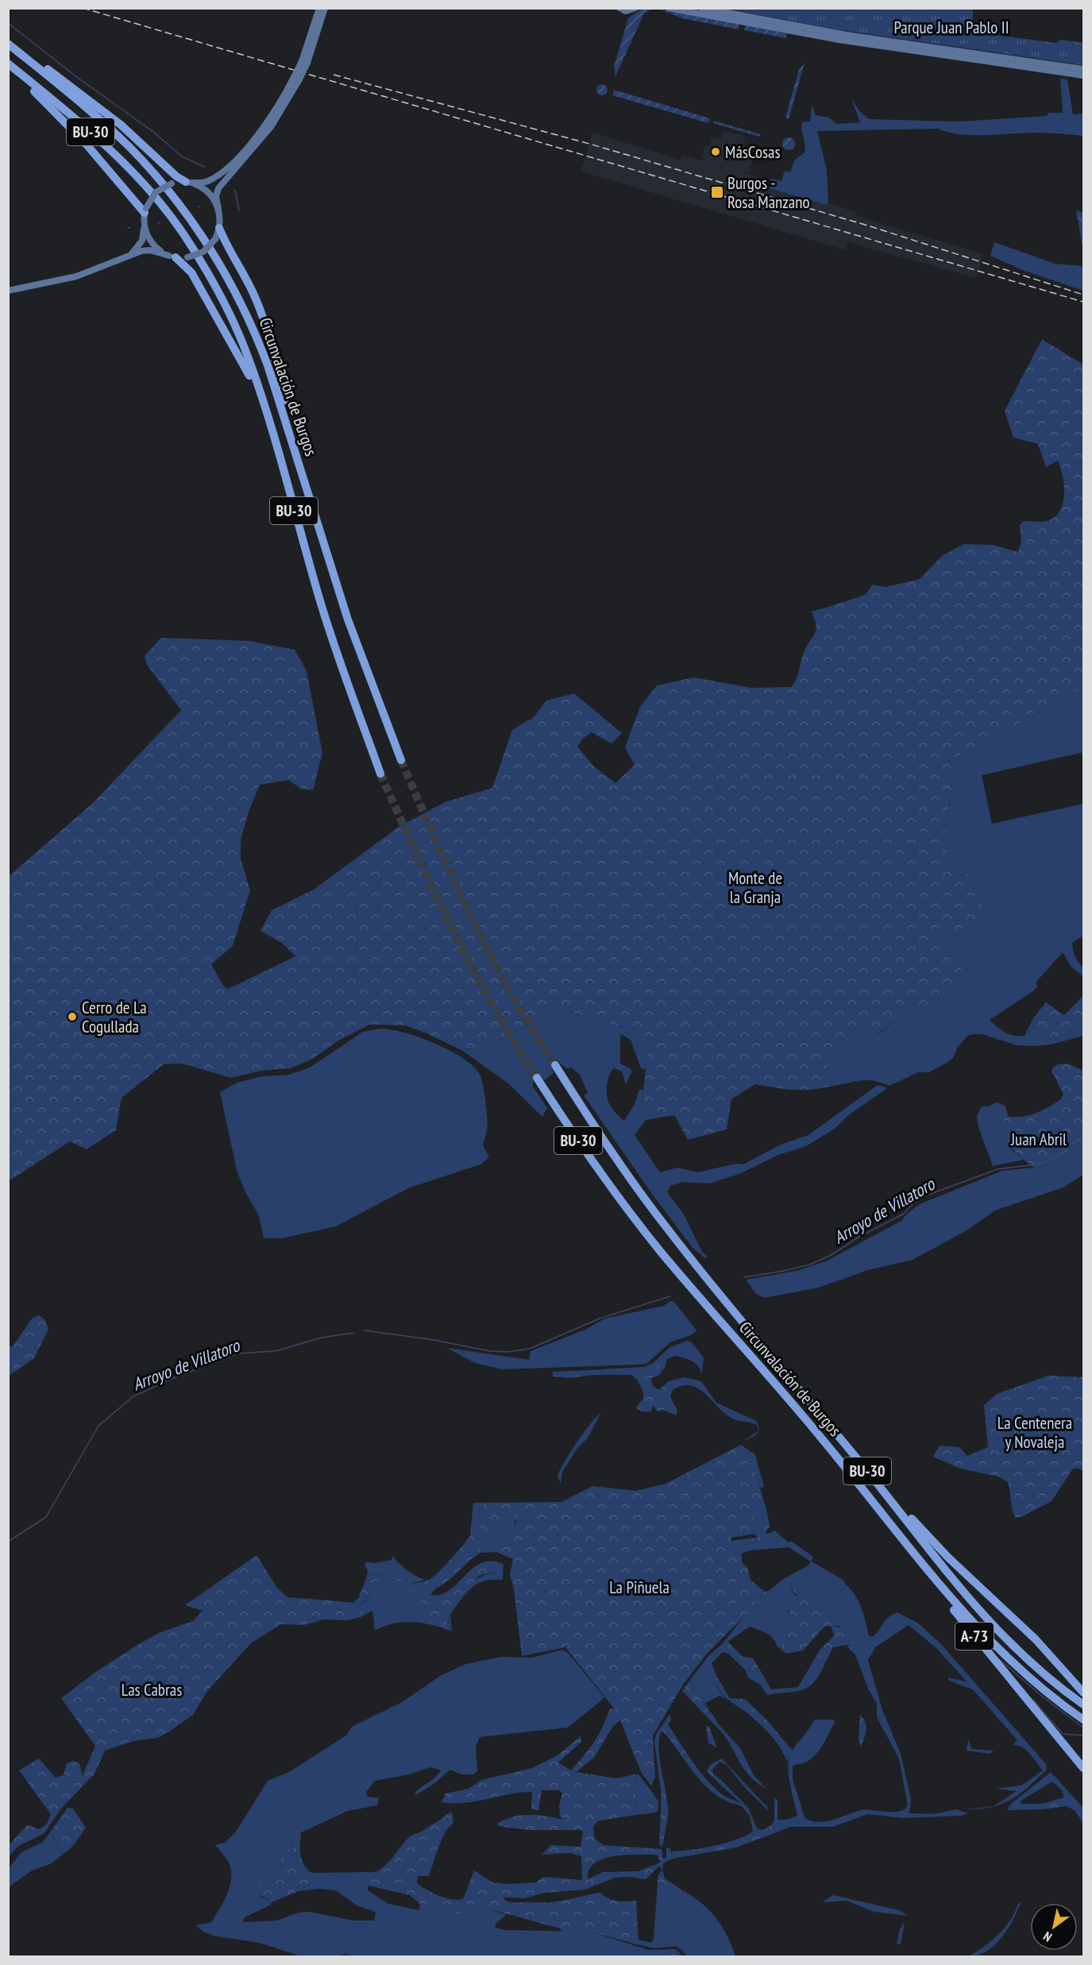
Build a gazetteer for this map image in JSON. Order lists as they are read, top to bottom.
{
  "streets": {
    "highway": ["BU-30", "Circunvalación de Burgos", "A-73"]
  },
  "crossings": [
    ["Circunvalación de Burgos", "A-73"]
  ],
  "water": ["Arroyo de Villatoro"],
  "parks": [
    "Parque Juan Pablo II",
    "Monte de la Granja",
    "Juan Abril",
    "La Centenera y Novaleja",
    "La Piñuela",
    "Las Cabras"
  ],
  "places": {
    "other": ["MásCosas", "Cerro de La Cogullada"],
    "transit": ["Burgos - Rosa Manzano"]
  },
  "north": "bottom left"
}
